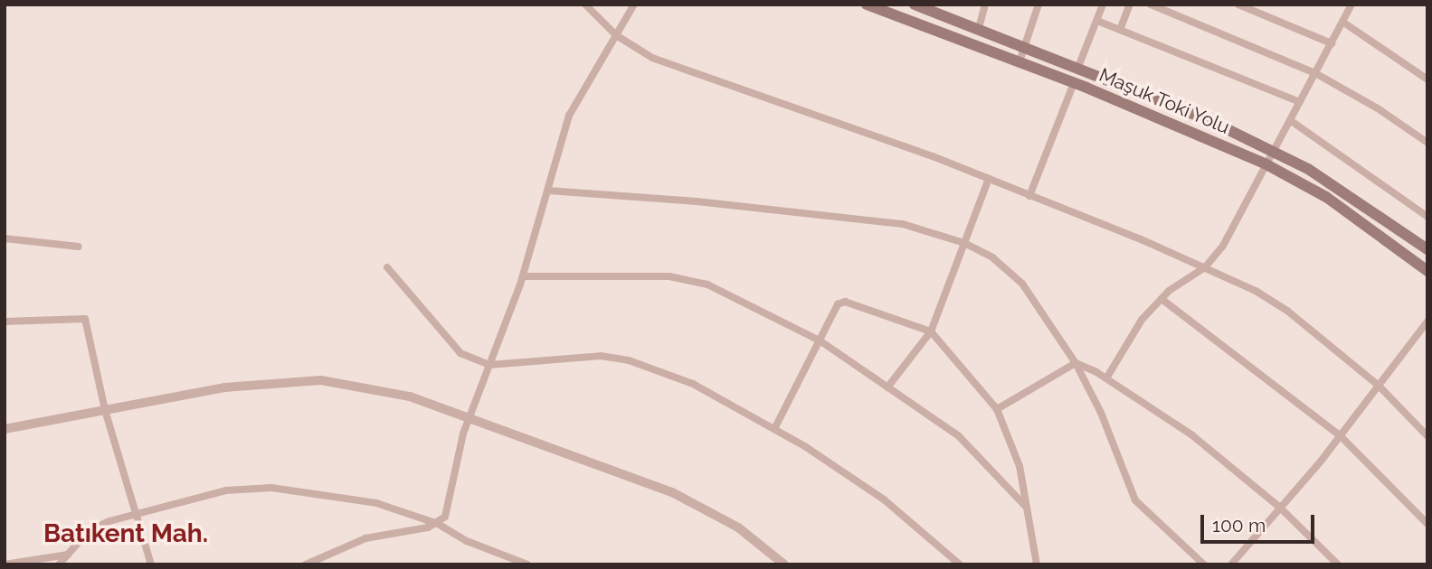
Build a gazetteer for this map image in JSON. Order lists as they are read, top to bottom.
{
  "streets": {
    "main road": ["Maşuk Toki Yolu"]
  },
  "districts": ["Batıkent Mah."],
  "scale_bar": "100 m"
}
